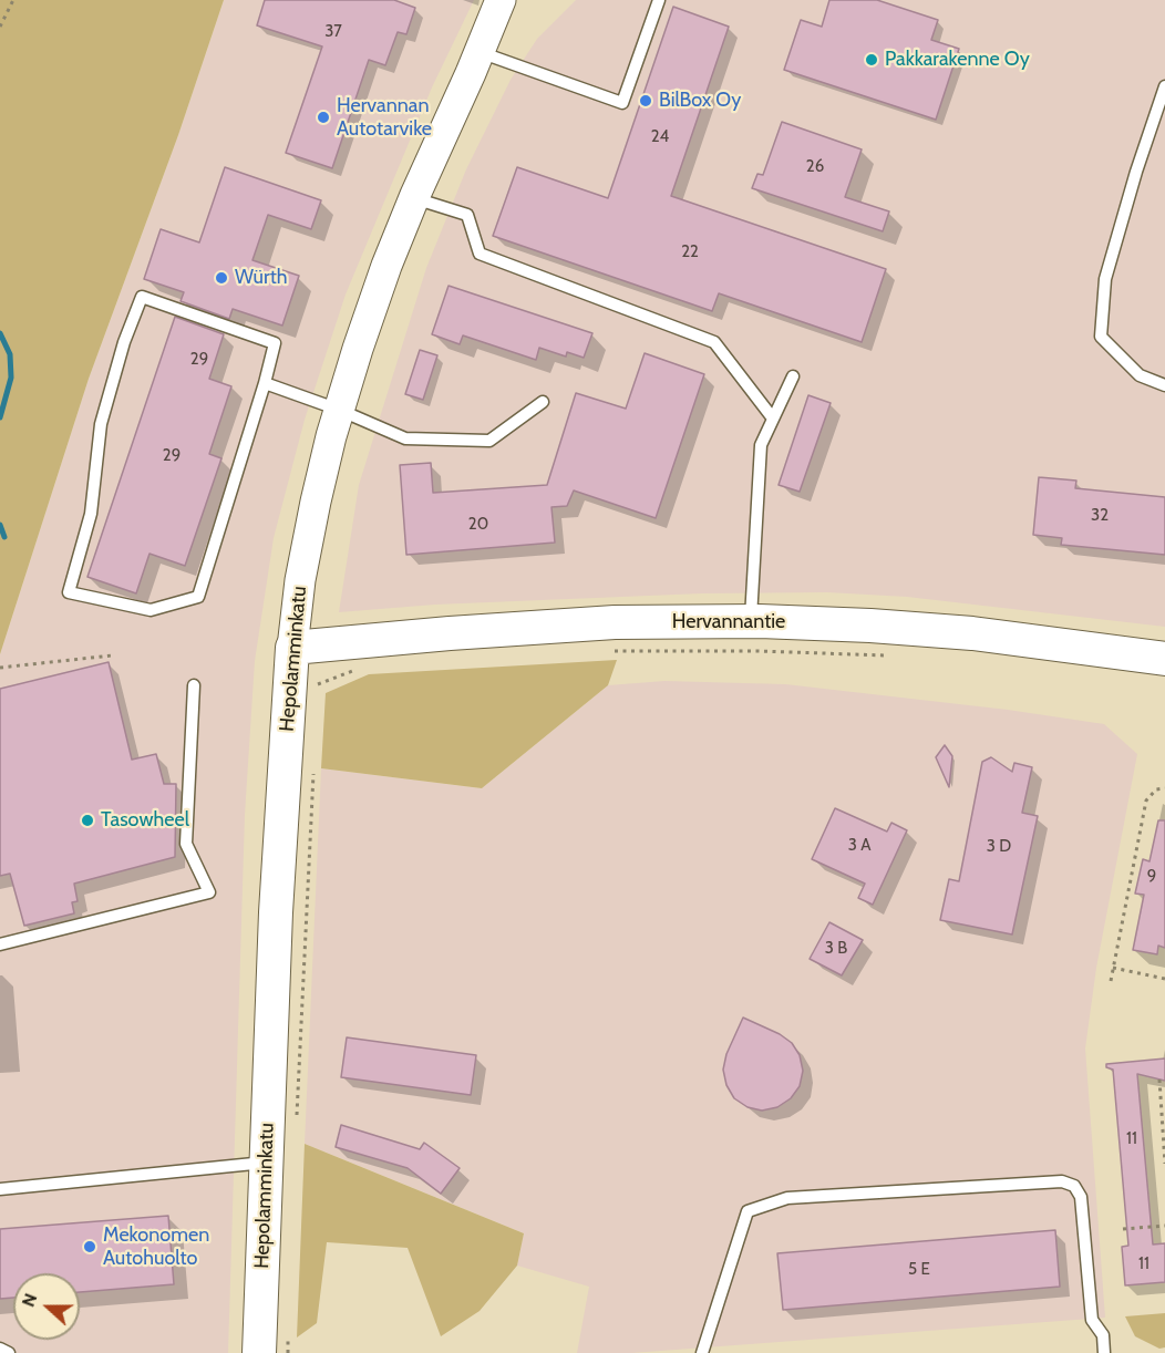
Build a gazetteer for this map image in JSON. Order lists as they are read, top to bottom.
{
  "streets": {
    "main road": ["Hervannantie", "Hepolamminkatu"]
  },
  "crossings": [
    ["Hervannantie", "Hepolamminkatu"]
  ],
  "places": [
    "Pakkarakenne Oy",
    "BilBox Oy",
    "Hervannan Autotarvike",
    "Würth",
    "Tasowheel",
    "Mekonomen Autohuolto"
  ],
  "house_numbers": [
    "37",
    "24",
    "26",
    "22",
    "29",
    "29",
    "32",
    "20",
    "3 A",
    "3 D",
    "9",
    "3 B",
    "11",
    "11",
    "5 E"
  ],
  "north": "left"
}
